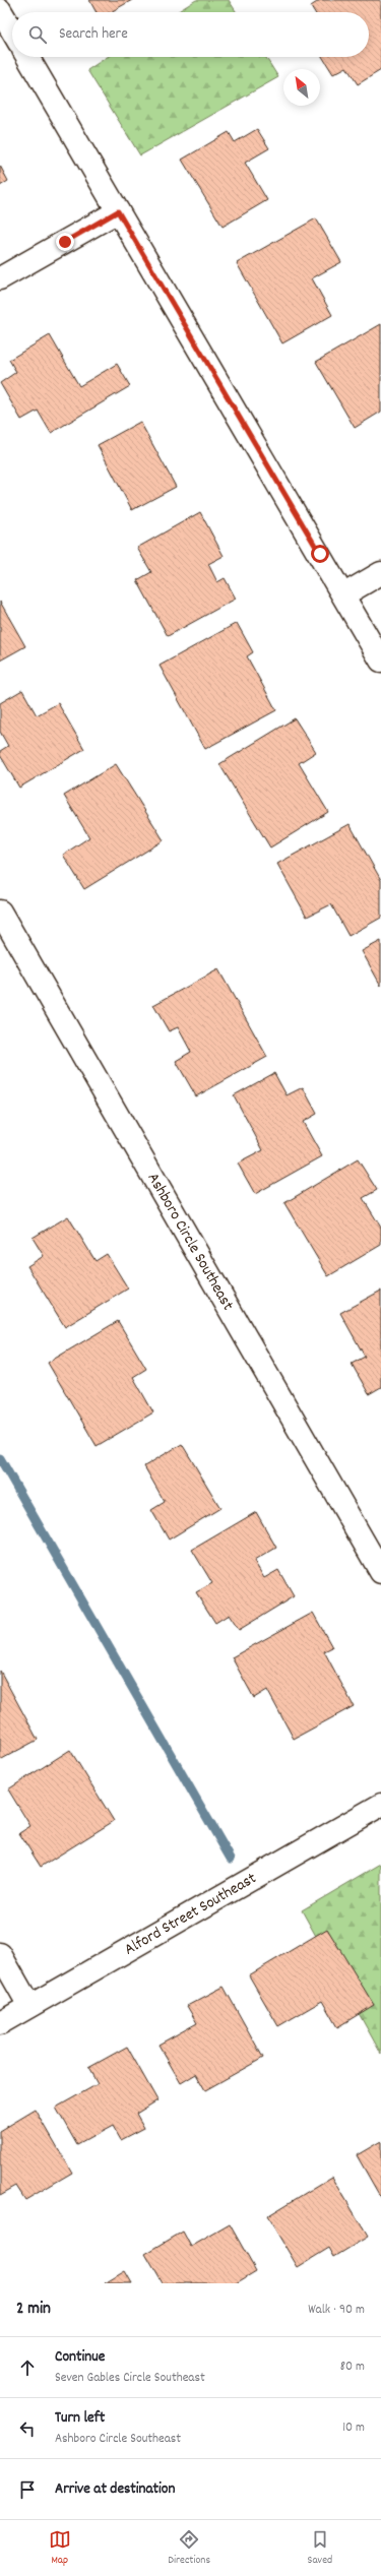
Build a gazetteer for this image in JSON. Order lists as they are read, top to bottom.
{
  "streets": {
    "street": ["Ashboro Circle Southeast", "Alford Street Southeast"]
  },
  "north": "top left",
  "page": {
    "search": "Search here",
    "heading": ["2 min", "Walk · 90 m"],
    "list": [
      ["Continue", "Seven Gables Circle Southeast", "80 m"],
      ["Turn left", "Ashboro Circle Southeast", "10 m"],
      "Arrive at destination"
    ],
    "nav": ["Map", "Directions", "Saved"]
  }
}
